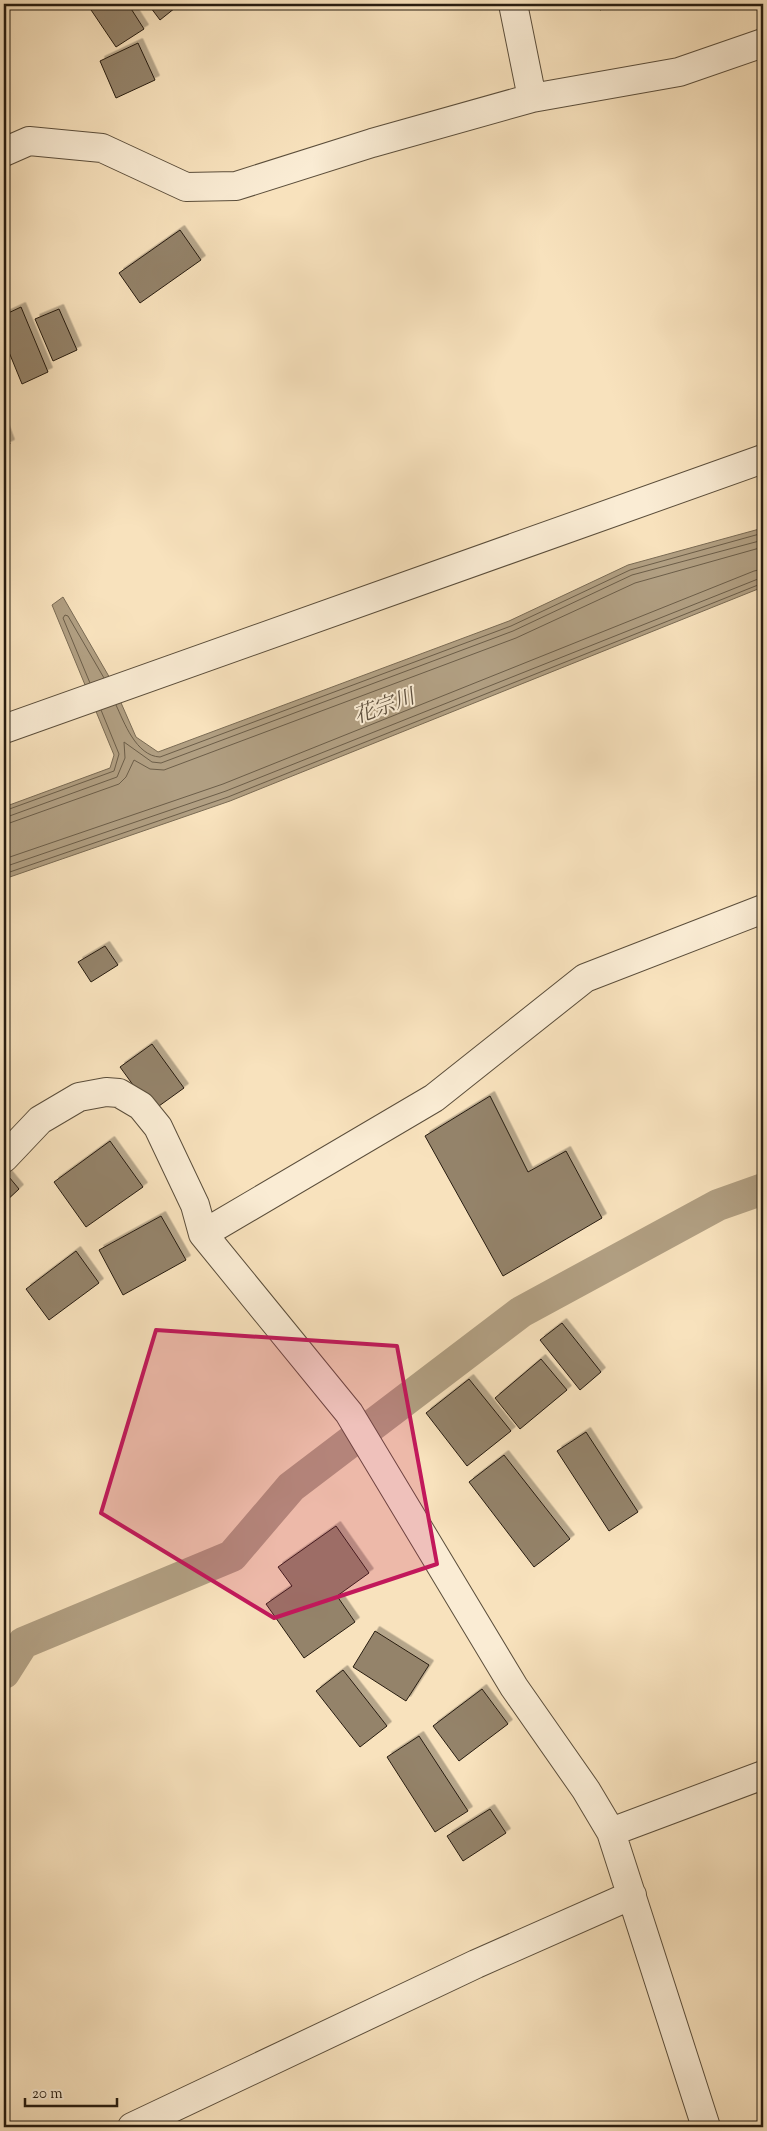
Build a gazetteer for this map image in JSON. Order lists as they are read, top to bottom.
{
  "water": ["花宗川"],
  "scale_bar": "20 m"
}
